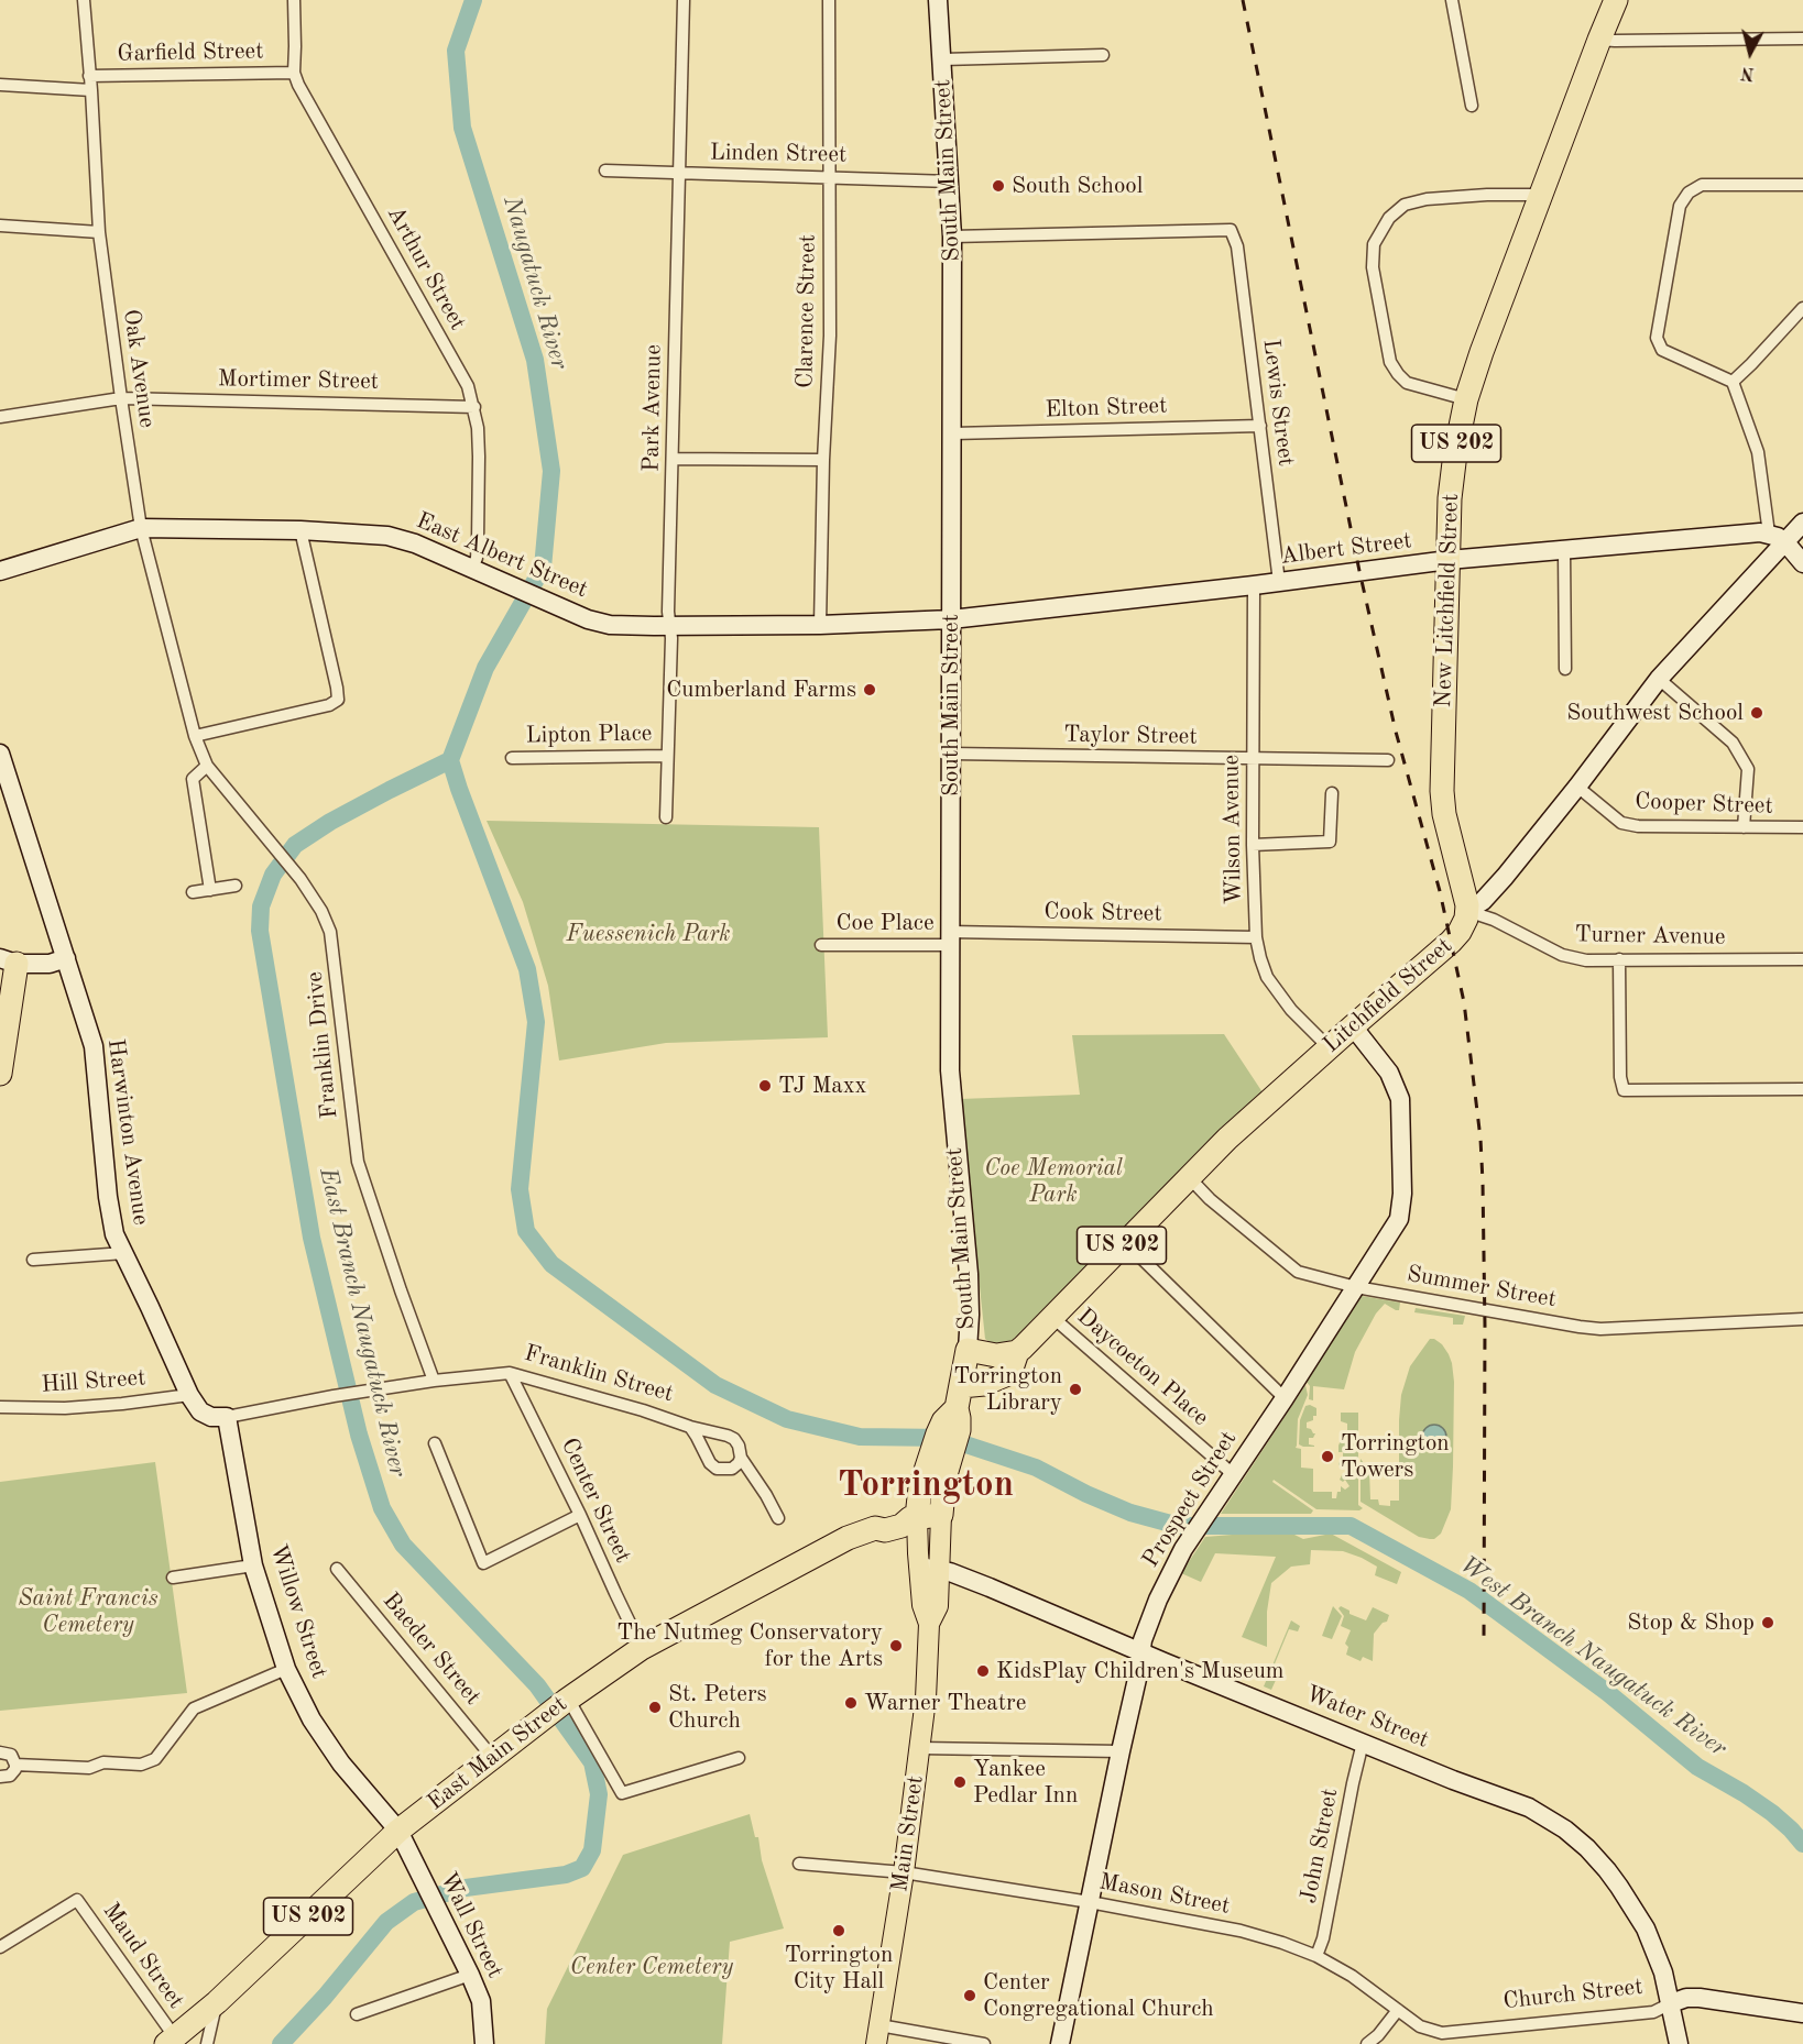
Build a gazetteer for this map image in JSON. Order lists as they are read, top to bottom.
{
  "streets": {
    "highway": [
      "South Main Street",
      "US 202",
      "New Litchfield Street",
      "Litchfield Street",
      "East Main Street",
      "Main Street"
    ],
    "main road": [
      "Albert Street",
      "East Albert Street",
      "Harwinton Avenue",
      "Franklin Street",
      "Prospect Street",
      "Willow Street",
      "Water Street",
      "Wall Street",
      "Church Street"
    ],
    "street": [
      "Garfield Street",
      "Linden Street",
      "Arthur Street",
      "Clarence Street",
      "Oak Avenue",
      "Mortimer Street",
      "Lewis Street",
      "Park Avenue",
      "Elton Street",
      "Lipton Place",
      "Taylor Street",
      "Cooper Street",
      "Wilson Avenue",
      "Cook Street",
      "Coe Place",
      "Turner Avenue",
      "Franklin Drive",
      "Summer Street",
      "Daycoeton Place",
      "Hill Street",
      "Center Street",
      "Baeder Street",
      "John Street",
      "Mason Street",
      "Maud Street"
    ]
  },
  "crossings": [
    ["Garfield Street", "Arthur Street"],
    ["Garfield Street", "Oak Avenue"],
    ["Linden Street", "South Main Street"],
    ["Linden Street", "Clarence Street"],
    ["Linden Street", "Park Avenue"],
    ["South Main Street", "Lewis Street"],
    ["South Main Street", "Elton Street"],
    ["South Main Street", "Albert Street"],
    ["South Main Street", "East Albert Street"],
    ["South Main Street", "Taylor Street"],
    ["South Main Street", "Cook Street"],
    ["South Main Street", "Coe Place"],
    ["South Main Street", "Litchfield Street"],
    ["South Main Street", "Main Street"],
    ["Arthur Street", "Mortimer Street"],
    ["Arthur Street", "East Albert Street"],
    ["Clarence Street", "East Albert Street"],
    ["Oak Avenue", "Mortimer Street"],
    ["Oak Avenue", "East Albert Street"],
    ["Oak Avenue", "Franklin Drive"],
    ["Lewis Street", "Elton Street"],
    ["Lewis Street", "Albert Street"],
    ["Park Avenue", "East Albert Street"],
    ["Park Avenue", "Lipton Place"],
    ["Albert Street", "East Albert Street"],
    ["Albert Street", "New Litchfield Street"],
    ["Albert Street", "Wilson Avenue"],
    ["Albert Street", "Litchfield Street"],
    ["New Litchfield Street", "Turner Avenue"],
    ["New Litchfield Street", "Litchfield Street"],
    ["Taylor Street", "Wilson Avenue"],
    ["Cooper Street", "Litchfield Street"],
    ["Wilson Avenue", "Cook Street"],
    ["Wilson Avenue", "Litchfield Street"],
    ["Cook Street", "Coe Place"],
    ["Turner Avenue", "Litchfield Street"],
    ["Litchfield Street", "Summer Street"],
    ["Litchfield Street", "Daycoeton Place"],
    ["Litchfield Street", "Prospect Street"],
    ["Franklin Drive", "Franklin Street"],
    ["Harwinton Avenue", "Franklin Street"],
    ["Harwinton Avenue", "Hill Street"],
    ["Summer Street", "Prospect Street"],
    ["Daycoeton Place", "Prospect Street"],
    ["Franklin Street", "Hill Street"],
    ["Franklin Street", "Center Street"],
    ["Franklin Street", "Willow Street"],
    ["Prospect Street", "Water Street"],
    ["Prospect Street", "Mason Street"],
    ["Center Street", "East Main Street"],
    ["Willow Street", "East Main Street"],
    ["Willow Street", "Wall Street"],
    ["Baeder Street", "East Main Street"],
    ["Water Street", "Main Street"],
    ["Water Street", "John Street"],
    ["Water Street", "Church Street"],
    ["East Main Street", "Main Street"],
    ["East Main Street", "Wall Street"],
    ["East Main Street", "Maud Street"],
    ["Main Street", "Mason Street"],
    ["John Street", "Mason Street"],
    ["Mason Street", "Church Street"]
  ],
  "districts": ["Torrington"],
  "water": ["Naugatuck River", "East Branch Naugatuck River", "West Branch Naugatuck River"],
  "parks": [
    "Fuessenich Park",
    "Coe Memorial Park",
    "Saint Francis Cemetery",
    "Center Cemetery"
  ],
  "places": [
    "South School",
    "Cumberland Farms",
    "Southwest School",
    "TJ Maxx",
    "Torrington Library",
    "Torrington Towers",
    "Stop & Shop",
    "The Nutmeg Conservatory for the Arts",
    "KidsPlay Children's Museum",
    "Warner Theatre",
    "St. Peters Church",
    "Yankee Pedlar Inn",
    "Torrington City Hall",
    "Center Congregational Church"
  ],
  "north": "bottom"
}
